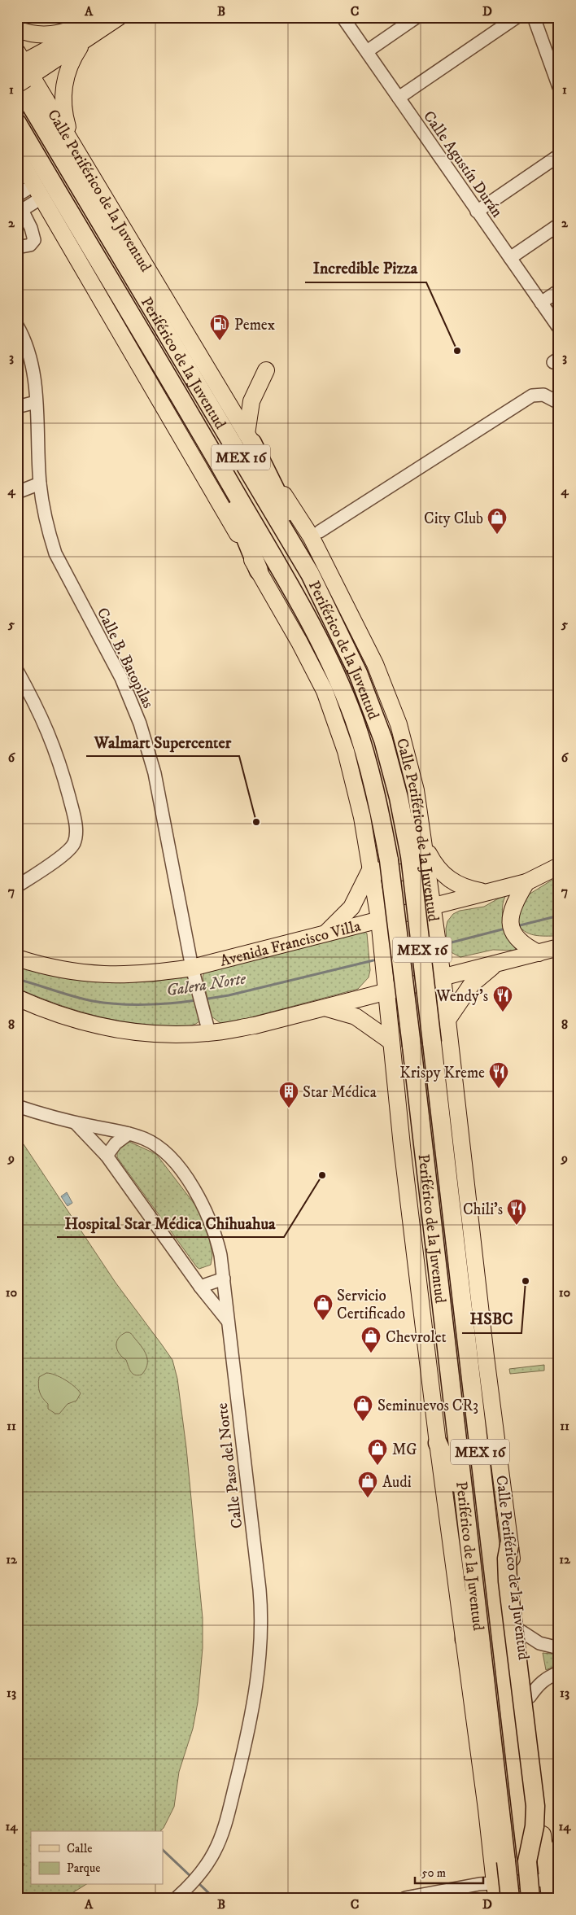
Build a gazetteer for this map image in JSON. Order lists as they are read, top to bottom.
{
  "streets": {
    "highway": ["Periférico de la Juventud", "MEX 16"],
    "main road": ["Calle Periférico de la Juventud", "Avenida Francisco Villa"],
    "street": ["Calle Agustín Durán", "Calle B. Batopilas", "Calle Paso del Norte"]
  },
  "crossings": [
    ["Calle Periférico de la Juventud", "Periférico de la Juventud"],
    ["Calle Periférico de la Juventud", "Avenida Francisco Villa"],
    ["Periférico de la Juventud", "MEX 16"],
    ["Calle B. Batopilas", "Avenida Francisco Villa"]
  ],
  "water": ["Galera Norte"],
  "places": {
    "fuel station": ["Pemex"],
    "other": [
      "Incredible Pizza",
      "Walmart Supercenter",
      "Hospital Star Médica Chihuahua",
      "HSBC"
    ],
    "shop": [
      "City Club",
      "Servicio Certificado",
      "Chevrolet",
      "Seminuevos CR3",
      "MG",
      "Audi"
    ],
    "restaurant": ["Wendy's", "Krispy Kreme", "Chili's"],
    "building": ["Star Médica"]
  },
  "legend": ["Calle", "Parque"],
  "scale_bar": "50 m",
  "grid": {
    "columns": [
      "A",
      "B",
      "C",
      "D"
    ],
    "rows": [
      "1",
      "2",
      "3",
      "4",
      "5",
      "6",
      "7",
      "8",
      "9",
      "10",
      "11",
      "12",
      "13",
      "14"
    ]
  }
}
